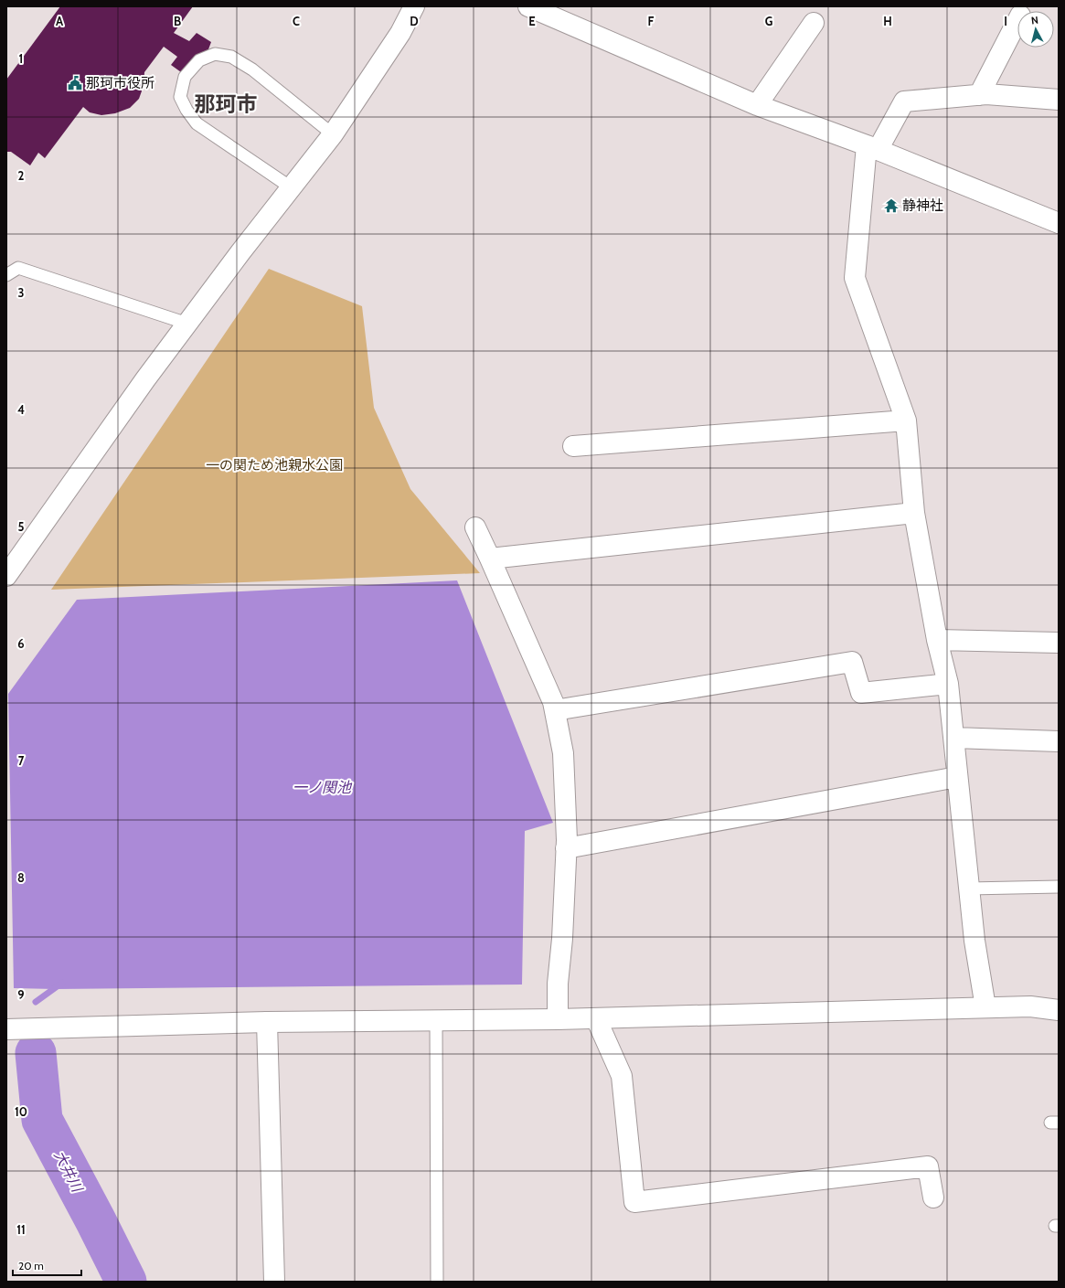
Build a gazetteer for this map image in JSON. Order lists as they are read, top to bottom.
{
  "districts": ["那珂市"],
  "water": ["一ノ関池", "大井川"],
  "parks": ["一の関ため池親水公園"],
  "places": {
    "public building": ["那珂市役所"],
    "temple": ["静神社"]
  },
  "scale_bar": "20 m",
  "north": "top",
  "grid": {
    "columns": [
      "A",
      "B",
      "C",
      "D",
      "E",
      "F",
      "G",
      "H",
      "I"
    ],
    "rows": [
      "1",
      "2",
      "3",
      "4",
      "5",
      "6",
      "7",
      "8",
      "9",
      "10",
      "11"
    ]
  }
}
